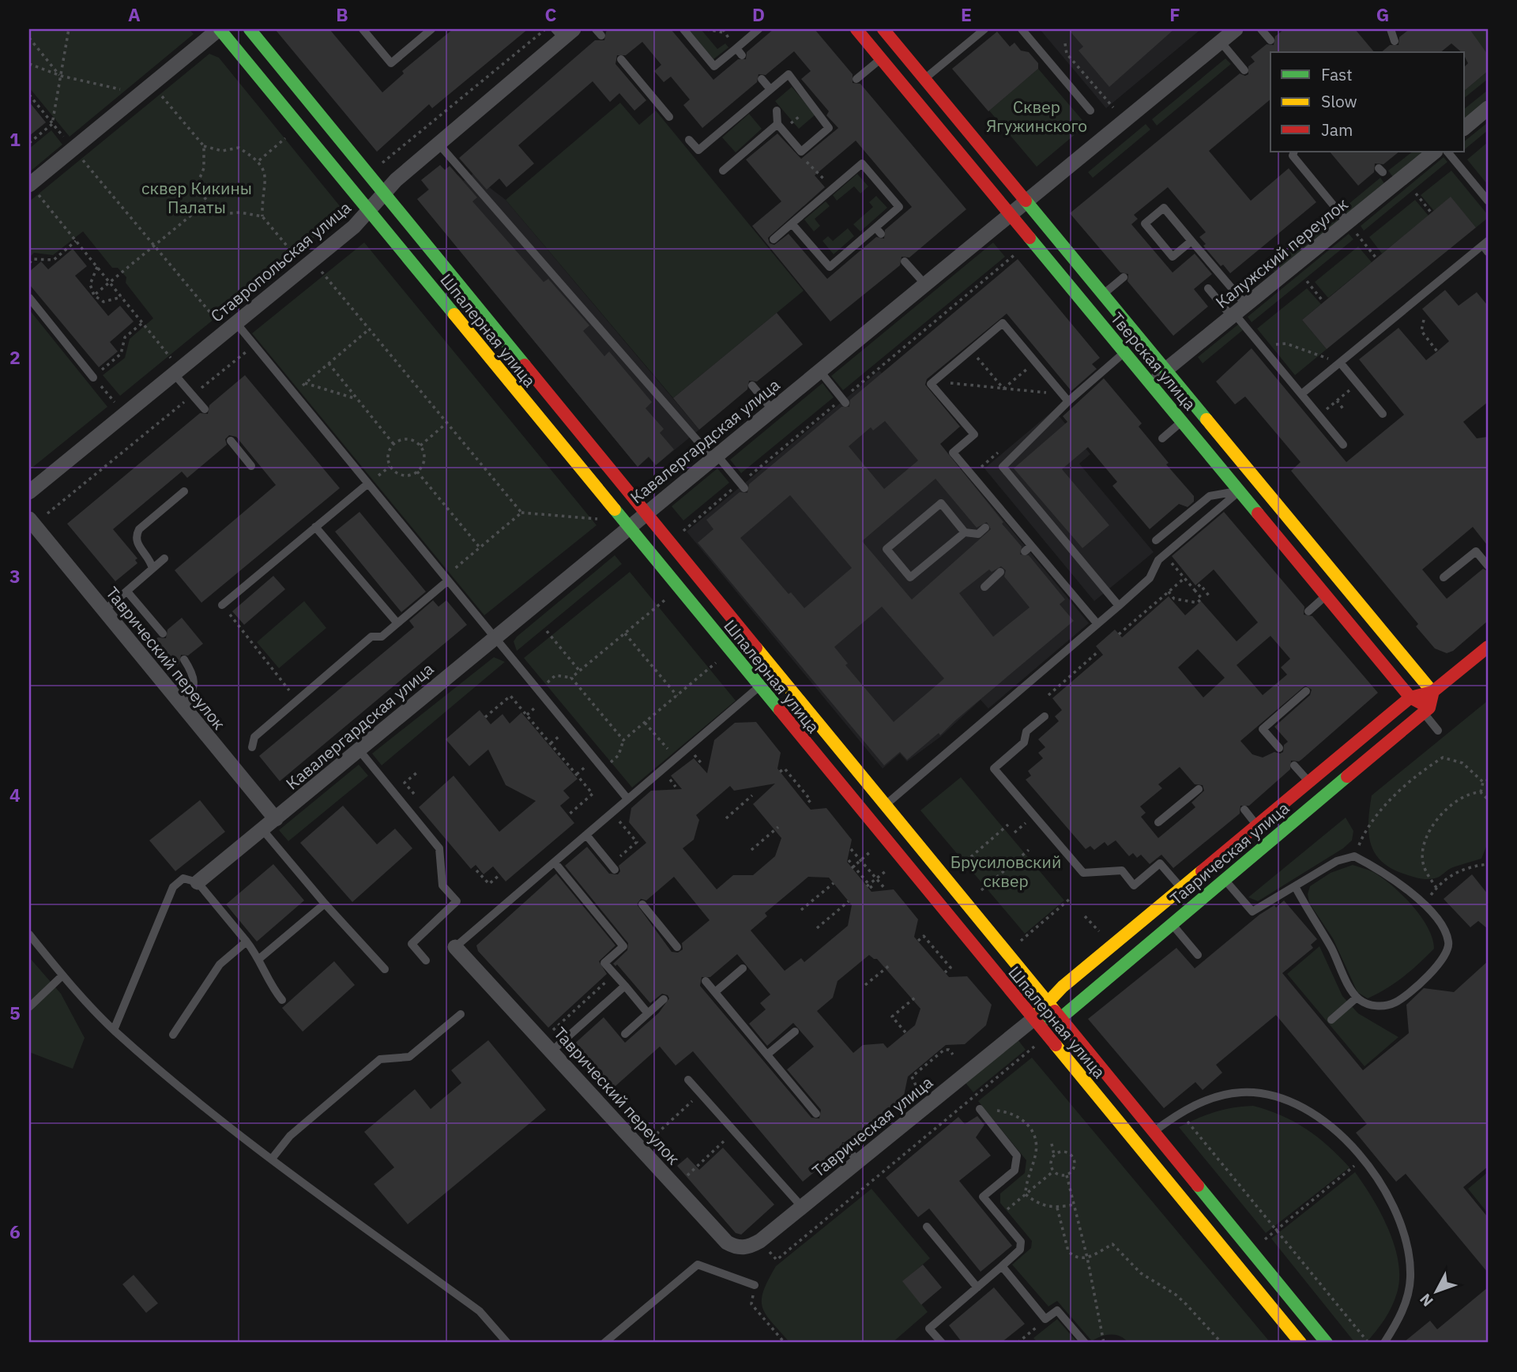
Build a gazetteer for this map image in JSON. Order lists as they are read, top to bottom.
{
  "streets": {
    "street": [
      "Калужский переулок",
      "Ставропольская улица",
      "Шпалерная улица",
      "Тверская улица",
      "Кавалергардская улица",
      "Таврический переулок",
      "Таврическая улица"
    ]
  },
  "crossings": [
    ["Калужский переулок", "Тверская улица"],
    ["Ставропольская улица", "Шпалерная улица"],
    ["Шпалерная улица", "Кавалергардская улица"],
    ["Шпалерная улица", "Таврическая улица"],
    ["Тверская улица", "Кавалергардская улица"],
    ["Тверская улица", "Таврическая улица"],
    ["Кавалергардская улица", "Таврический переулок"],
    ["Таврический переулок", "Таврическая улица"]
  ],
  "parks": ["Сквер Ягужинского", "сквер Кикины Палаты", "Брусиловский сквер"],
  "legend": ["Fast", "Slow", "Jam"],
  "north": "bottom left",
  "grid": {
    "columns": [
      "A",
      "B",
      "C",
      "D",
      "E",
      "F",
      "G"
    ],
    "rows": [
      "1",
      "2",
      "3",
      "4",
      "5",
      "6"
    ]
  }
}
